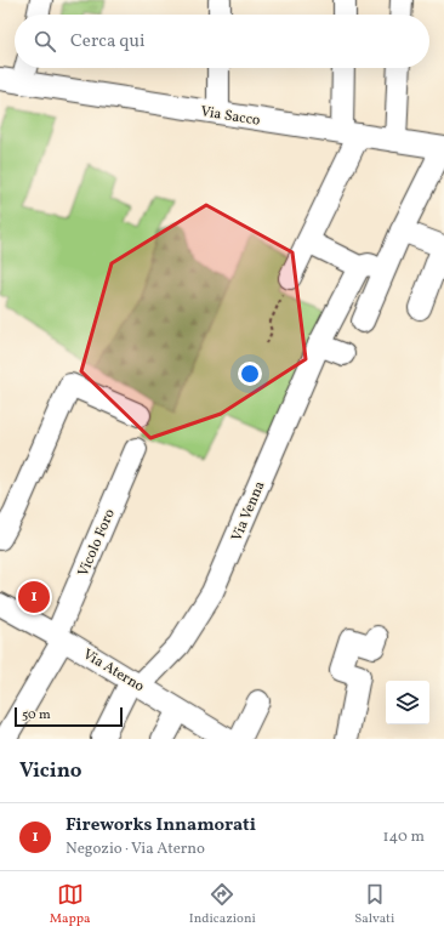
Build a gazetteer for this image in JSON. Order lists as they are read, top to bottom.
{
  "streets": {
    "street": [
      "Via Sacco",
      "Via Venna",
      "Vicolo Foro",
      "Via Aterno"
    ]
  },
  "crossings": [
    ["Via Venna", "Via Aterno"],
    ["Vicolo Foro", "Via Aterno"]
  ],
  "scale_bar": "50 m",
  "page": {
    "search": "Cerca qui",
    "pins": "1",
    "scale": "50 m",
    "heading": "Vicino",
    "list": [
      {
        "mark": "1",
        "name": "Fireworks Innamorati",
        "note": "Negozio · Via Aterno",
        "value": "140 m"
      }
    ],
    "nav": ["Mappa", "Indicazioni", "Salvati"]
  }
}
